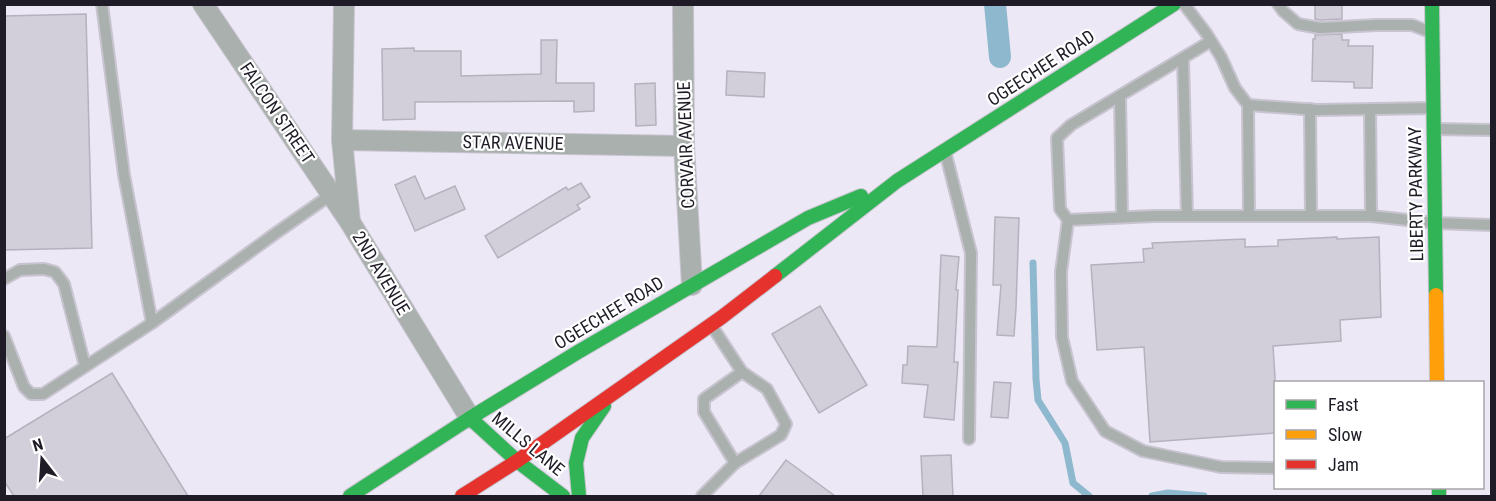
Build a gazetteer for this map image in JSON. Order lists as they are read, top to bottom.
{
  "streets": {
    "main road": ["OGEECHEE ROAD", "LIBERTY PARKWAY", "MILLS LANE"],
    "street": [
      "FALCON STREET",
      "STAR AVENUE",
      "CORVAIR AVENUE",
      "2ND AVENUE"
    ]
  },
  "crossings": [
    ["OGEECHEE ROAD", "CORVAIR AVENUE"],
    ["OGEECHEE ROAD", "2ND AVENUE"],
    ["OGEECHEE ROAD", "MILLS LANE"],
    ["FALCON STREET", "2ND AVENUE"],
    ["STAR AVENUE", "CORVAIR AVENUE"],
    ["STAR AVENUE", "2ND AVENUE"],
    ["2ND AVENUE", "MILLS LANE"]
  ],
  "legend": ["Fast", "Slow", "Jam"],
  "north": "top"
}
